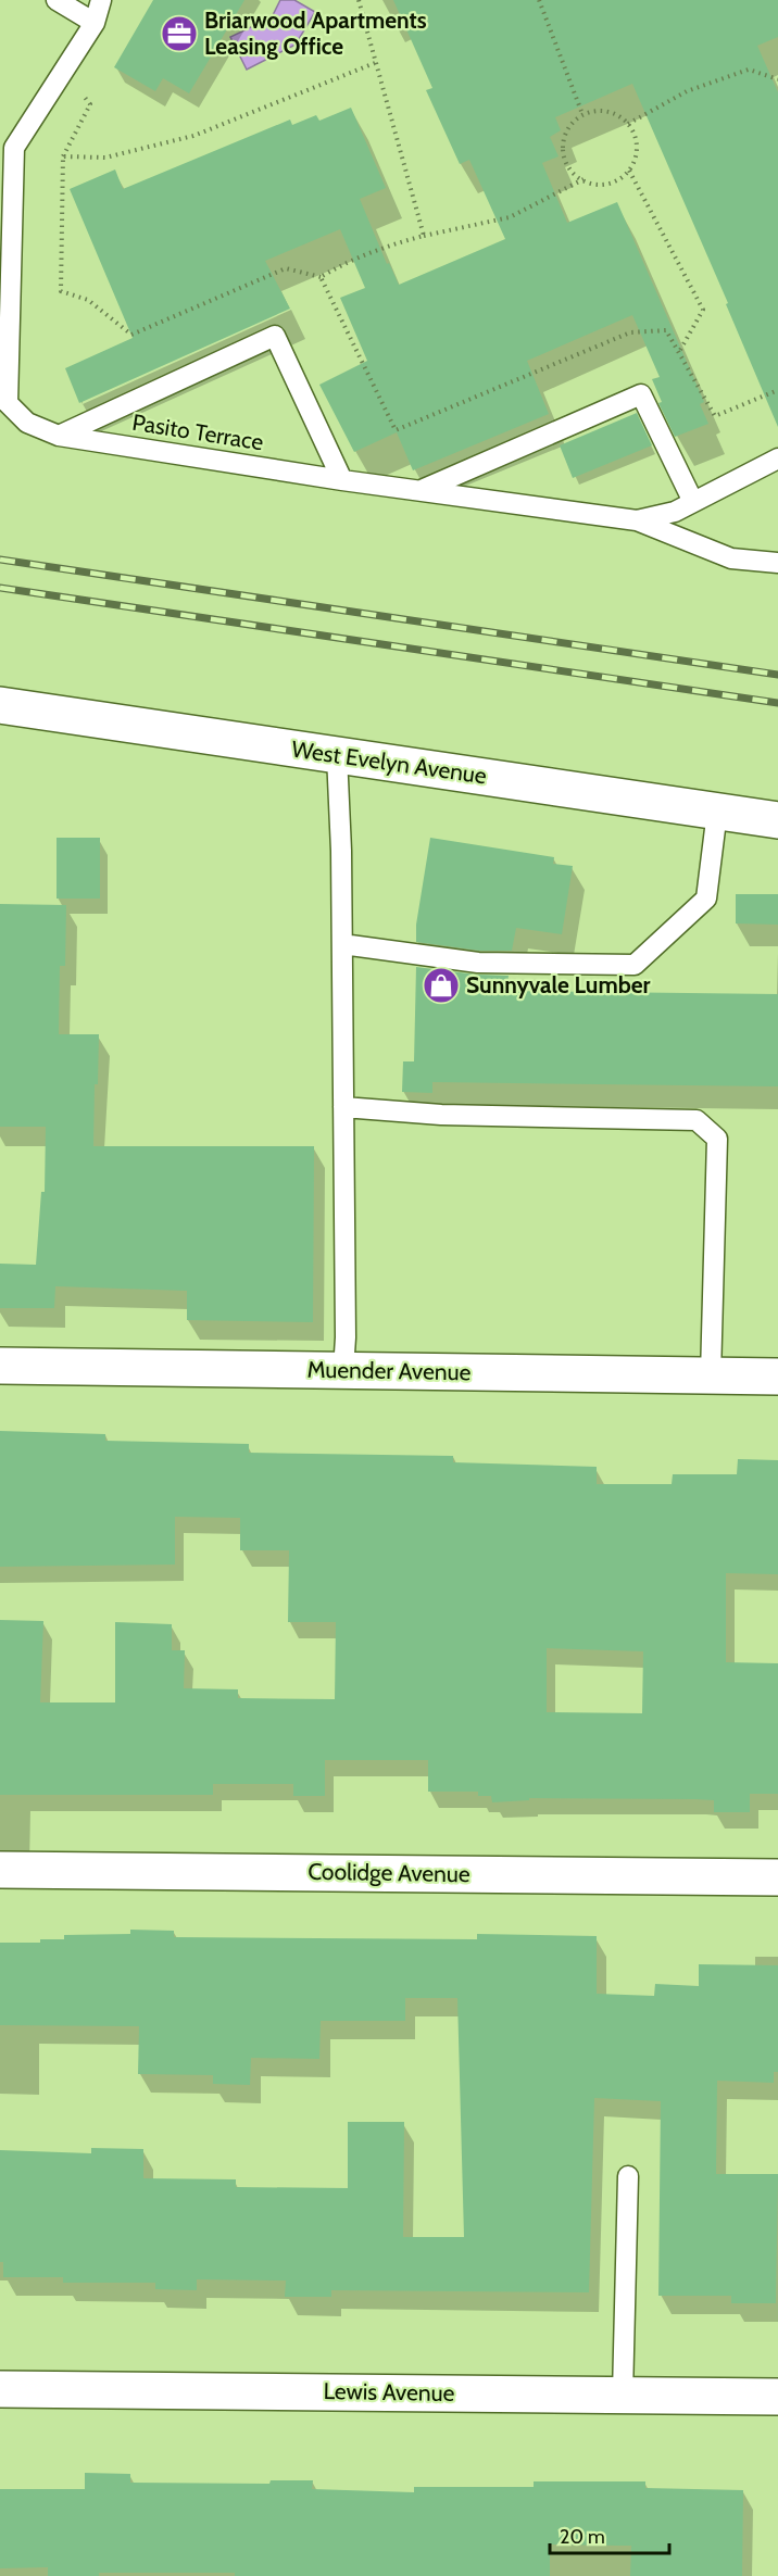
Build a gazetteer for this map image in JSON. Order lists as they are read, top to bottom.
{
  "streets": {
    "street": [
      "West Evelyn Avenue",
      "Muender Avenue",
      "Coolidge Avenue",
      "Lewis Avenue"
    ],
    "lane": ["Pasito Terrace"]
  },
  "places": {
    "office": ["Briarwood Apartments Leasing Office"],
    "shop": ["Sunnyvale Lumber"]
  },
  "scale_bar": "20 m"
}
